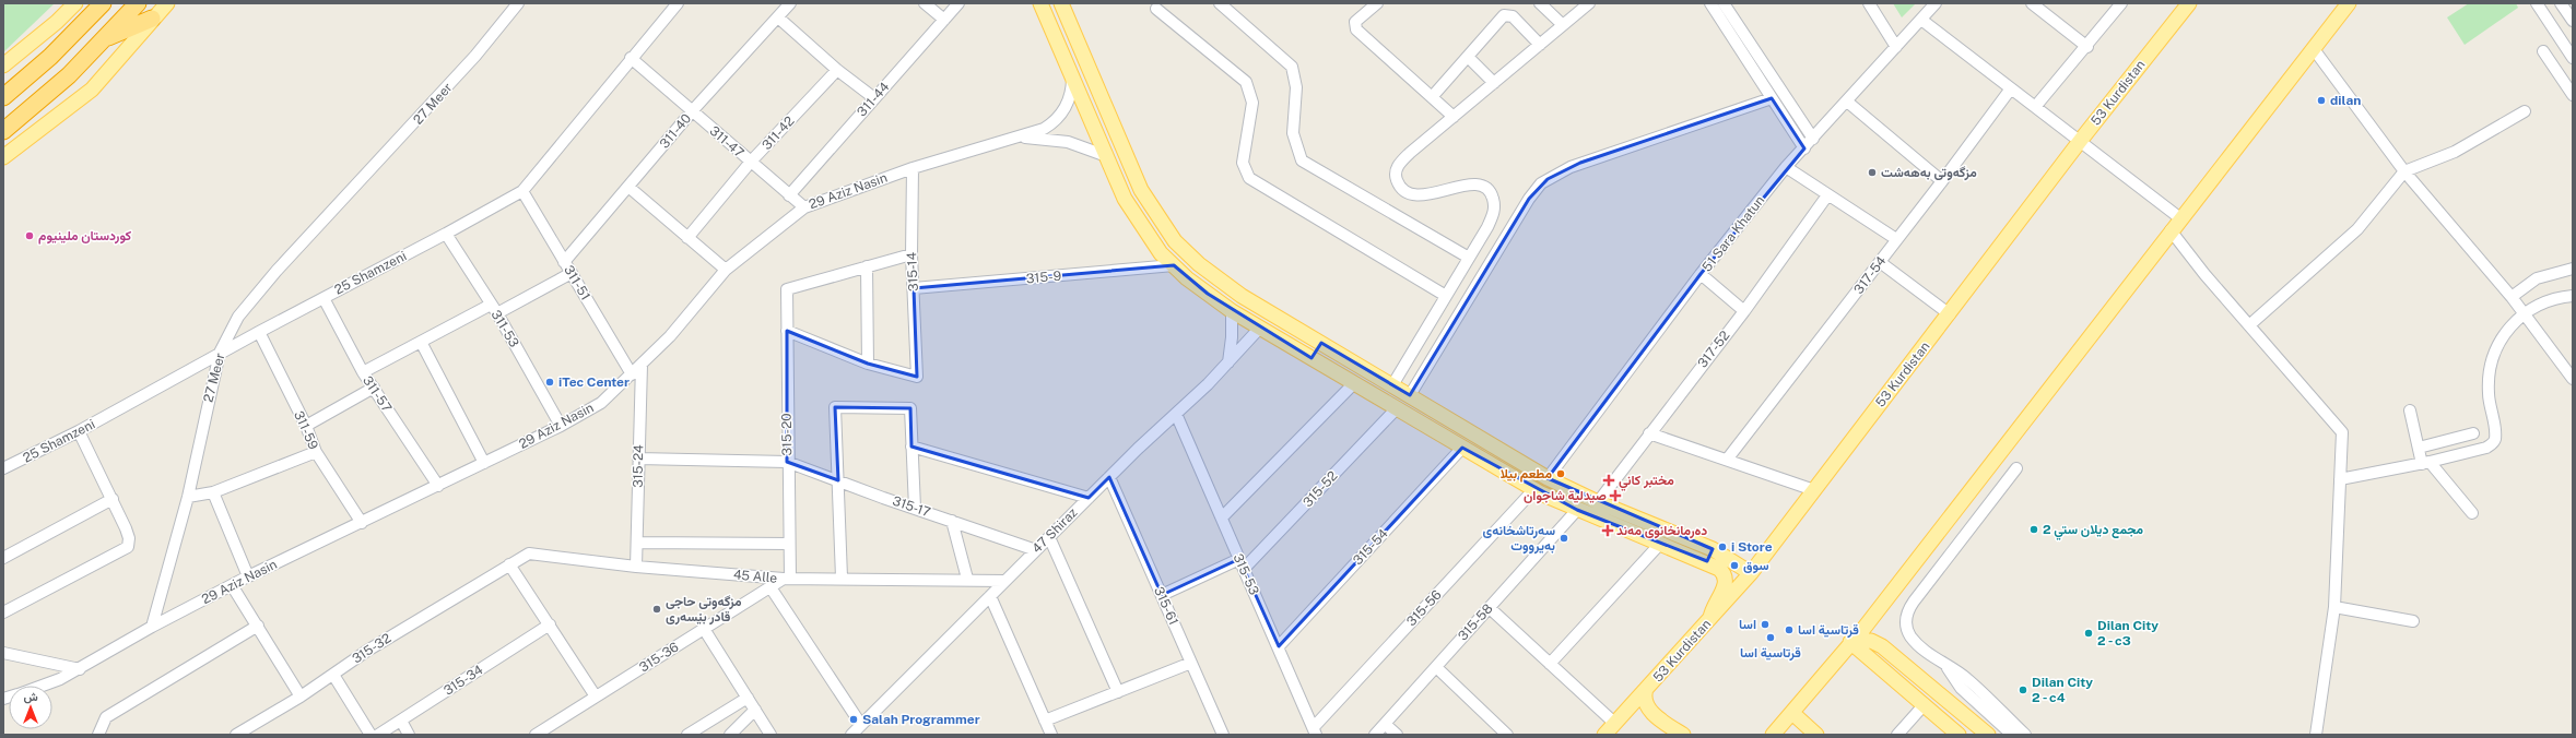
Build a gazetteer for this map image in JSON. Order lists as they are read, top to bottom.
{
  "streets": {
    "main road": ["53 Kurdistan"],
    "street": [
      "311-44",
      "27 Meer",
      "311-40",
      "311-42",
      "311-47",
      "29 Aziz Nasin",
      "51 Sara Khatun",
      "315-14",
      "25 Shamzeni",
      "317-54",
      "315-9",
      "311-51",
      "311-53",
      "317-52",
      "311-57",
      "311-59",
      "315-20",
      "315-24",
      "315-52",
      "315-17",
      "47 Shiraz",
      "315-54",
      "315-53",
      "45 Alle",
      "315-61",
      "315-56",
      "315-58",
      "315-32",
      "315-36",
      "315-34"
    ]
  },
  "crossings": [
    ["311-44", "311-47"],
    ["27 Meer", "29 Aziz Nasin"],
    ["27 Meer", "25 Shamzeni"],
    ["311-40", "311-47"],
    ["311-40", "311-51"],
    ["311-42", "311-47"],
    ["311-47", "29 Aziz Nasin"],
    ["311-47", "25 Shamzeni"],
    ["29 Aziz Nasin", "315-14"],
    ["29 Aziz Nasin", "311-51"],
    ["29 Aziz Nasin", "311-53"],
    ["29 Aziz Nasin", "311-57"],
    ["29 Aziz Nasin", "311-59"],
    ["29 Aziz Nasin", "315-24"],
    ["315-14", "315-9"],
    ["25 Shamzeni", "311-51"],
    ["25 Shamzeni", "311-53"],
    ["25 Shamzeni", "311-57"],
    ["25 Shamzeni", "311-59"],
    ["315-20", "315-17"],
    ["315-20", "45 Alle"],
    ["315-20", "315-36"],
    ["315-24", "315-17"],
    ["315-24", "45 Alle"],
    ["315-52", "315-53"],
    ["315-17", "47 Shiraz"],
    ["47 Shiraz", "315-53"],
    ["47 Shiraz", "45 Alle"],
    ["47 Shiraz", "315-61"],
    ["315-54", "315-53"],
    ["315-53", "315-56"],
    ["45 Alle", "315-32"],
    ["45 Alle", "315-36"]
  ],
  "places": {
    "other": [
      "dilan",
      "مزگەوتی بەهەشت",
      "کوردستان ملینیوم",
      "iTec Center",
      "مطعم بيلا",
      "مجمع ديلان ستي 2",
      "سەرتاشخانەی بەیرووت",
      "i Store",
      "سوق",
      "مزگەوتی حاجی قادر بێسەری",
      "اسا",
      "قرتاسیة اسا",
      "Dilan City 2 - c3",
      "قرتاسية اسا",
      "Dilan City 2 - c4",
      "Salah Programmer"
    ],
    "health": ["مختبر كاني", "صيدلية شاجوان", "دەرمانخانوی مەند"]
  },
  "north": "top"
}
